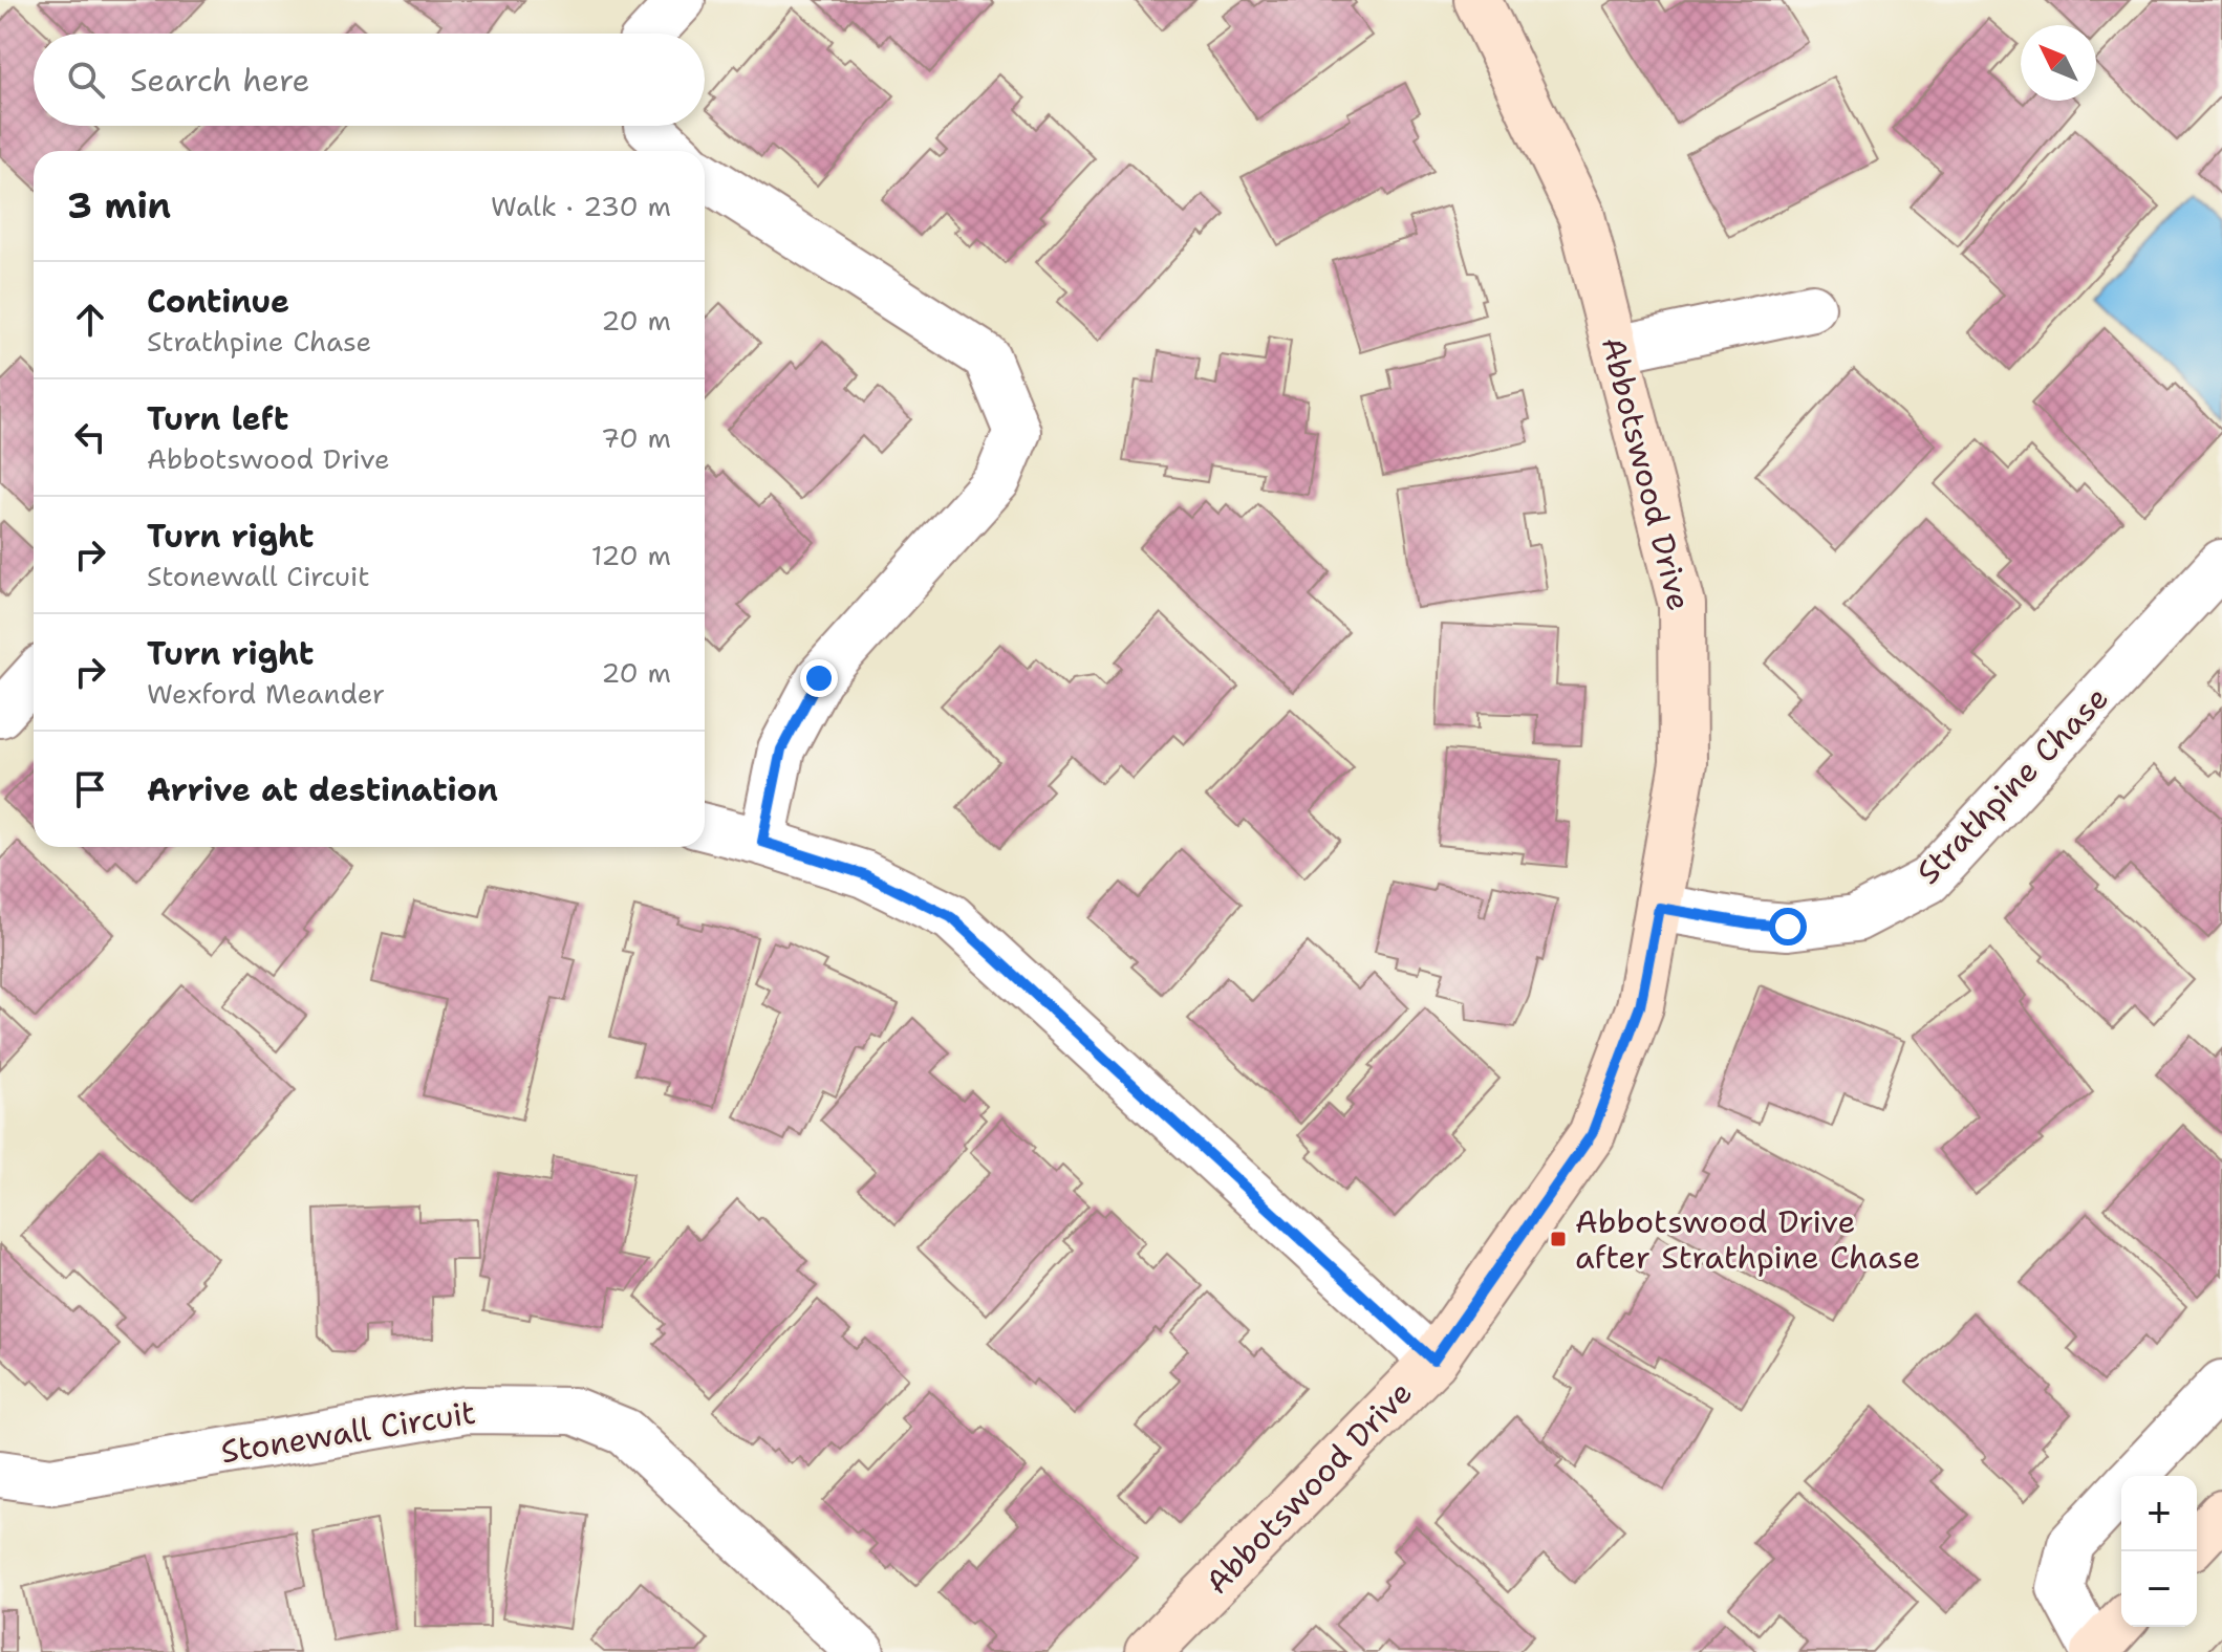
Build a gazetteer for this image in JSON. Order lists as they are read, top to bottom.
{
  "streets": {
    "street": ["Abbotswood Drive", "Strathpine Chase", "Stonewall Circuit"]
  },
  "crossings": [
    ["Abbotswood Drive", "Strathpine Chase"]
  ],
  "places": {
    "transit": ["Abbotswood Drive after Strathpine Chase"]
  },
  "north": "top left",
  "page": {
    "search": "Search here",
    "heading": ["3 min", "Walk · 230 m"],
    "list": [
      ["Continue", "Strathpine Chase", "20 m"],
      ["Turn left", "Abbotswood Drive", "70 m"],
      ["Turn right", "Stonewall Circuit", "120 m"],
      ["Turn right", "Wexford Meander", "20 m"],
      "Arrive at destination"
    ],
    "map_buttons": ["+", "−"]
  }
}
